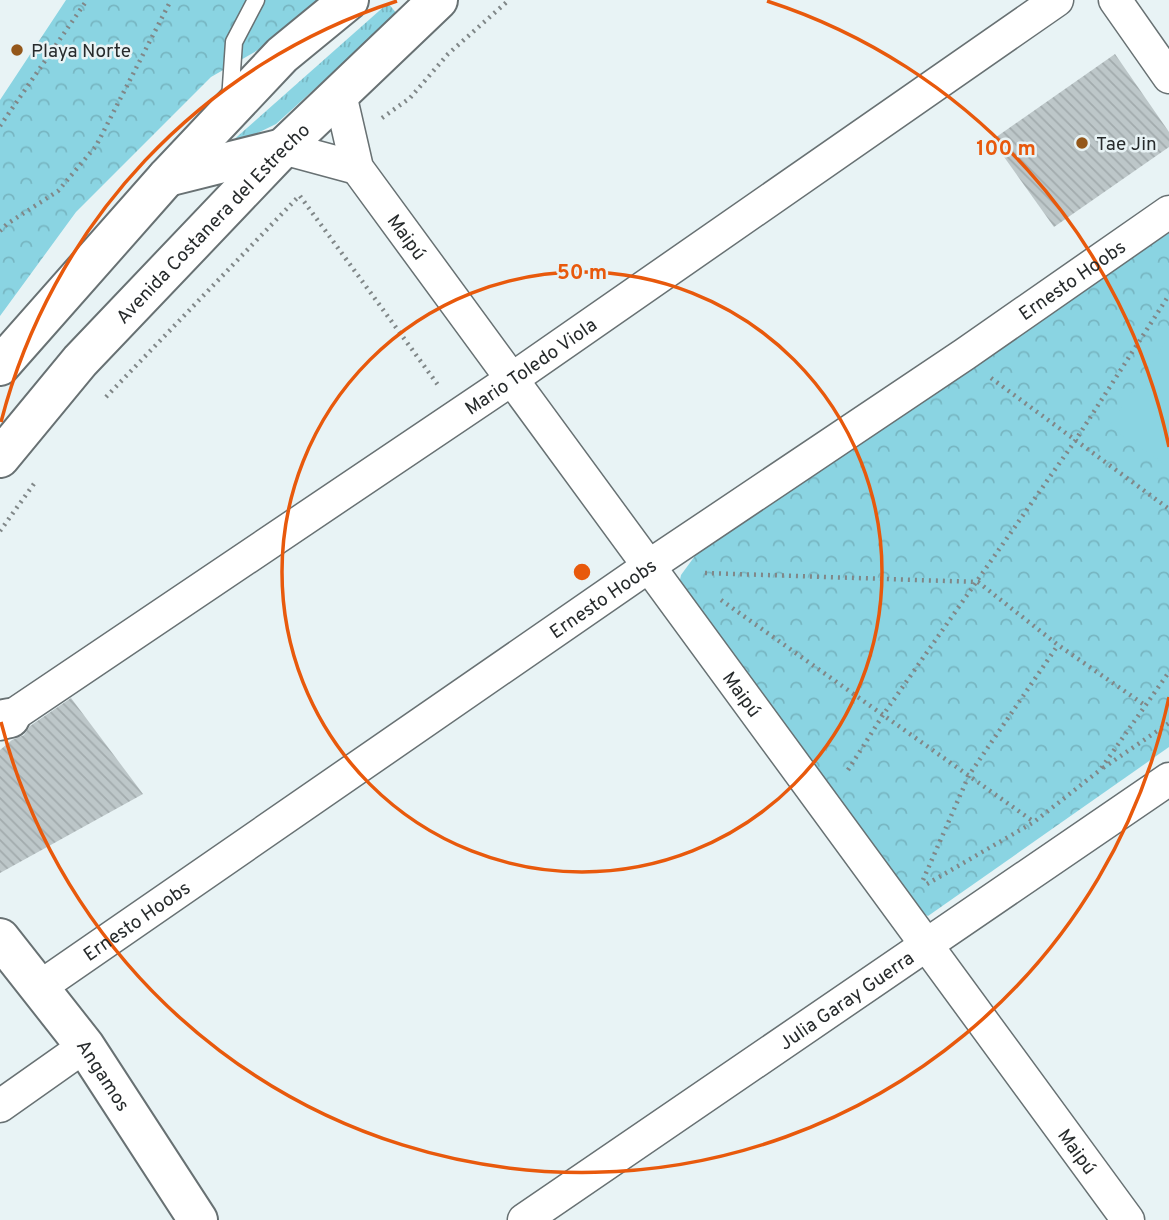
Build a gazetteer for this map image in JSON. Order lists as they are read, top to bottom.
{
  "streets": {
    "main road": ["Avenida Costanera del Estrecho", "Angamos"],
    "street": [
      "Maipú",
      "Ernesto Hoobs",
      "Mario Toledo Viola",
      "Julia Garay Guerra"
    ]
  },
  "crossings": [
    ["Avenida Costanera del Estrecho", "Maipú"],
    ["Maipú", "Ernesto Hoobs"],
    ["Maipú", "Mario Toledo Viola"],
    ["Maipú", "Julia Garay Guerra"],
    ["Ernesto Hoobs", "Angamos"]
  ],
  "places": ["Playa Norte", "Tae Jin"],
  "rings": ["100 m", "50 m"]
}
